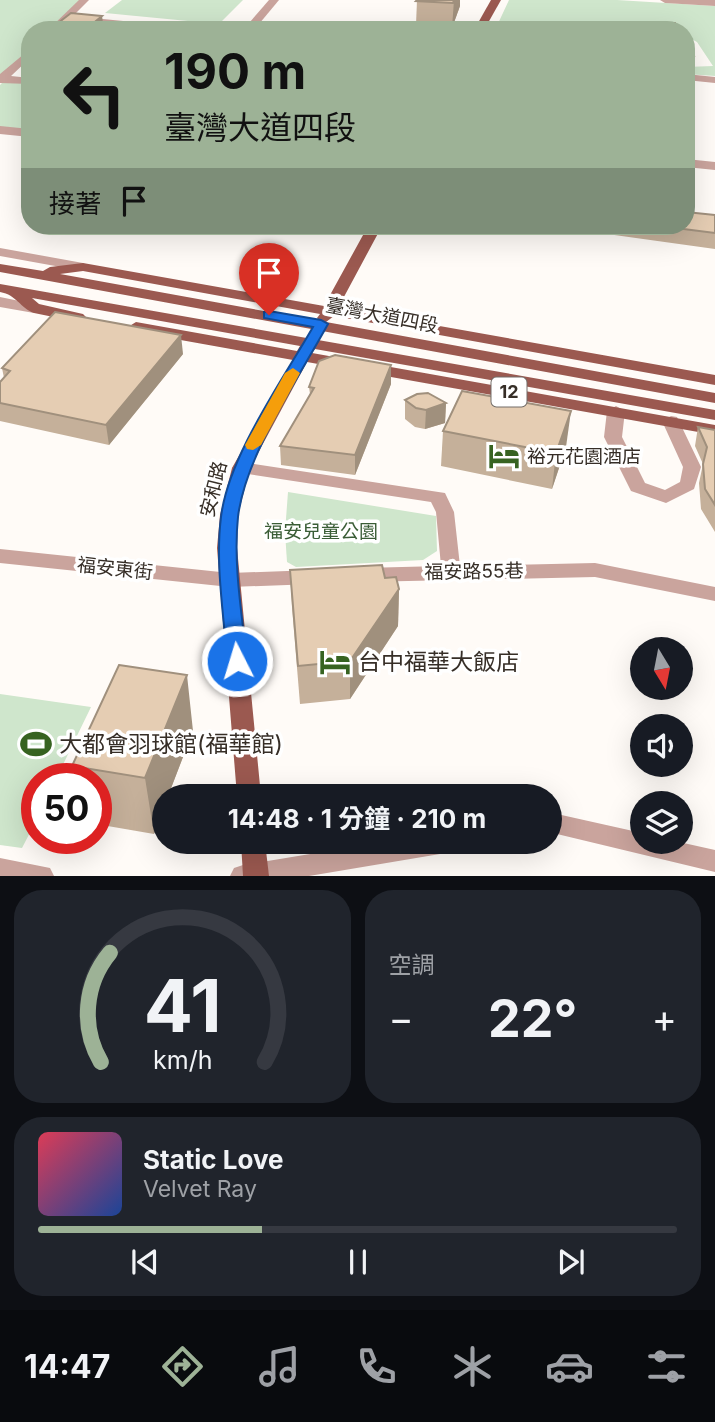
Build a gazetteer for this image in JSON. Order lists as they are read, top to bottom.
{
  "streets": {
    "main road": ["臺灣大道四段", "12", "安和路"],
    "street": ["福安東街", "福安路55巷"]
  },
  "crossings": [
    ["臺灣大道四段", "安和路"],
    ["安和路", "福安東街"],
    ["安和路", "福安路55巷"],
    ["福安東街", "福安路55巷"]
  ],
  "parks": ["福安兒童公園"],
  "places": {
    "hotel": ["裕元花園酒店", "台中福華大飯店"],
    "sports": ["大都會羽球館(福華館)"]
  },
  "north": "bottom",
  "page": {
    "turn": ["190 m", "臺灣大道四段"],
    "then": "接著",
    "limit": "50",
    "trip": "14:48 · 1 分鐘 · 210 m",
    "tile": "空調",
    "heat": ["−", "22°", "+"],
    "song": ["Static Love", "Velvet Ray"],
    "tabs": "14:47",
    "gauge": ["41", "km/h"]
  }
}
